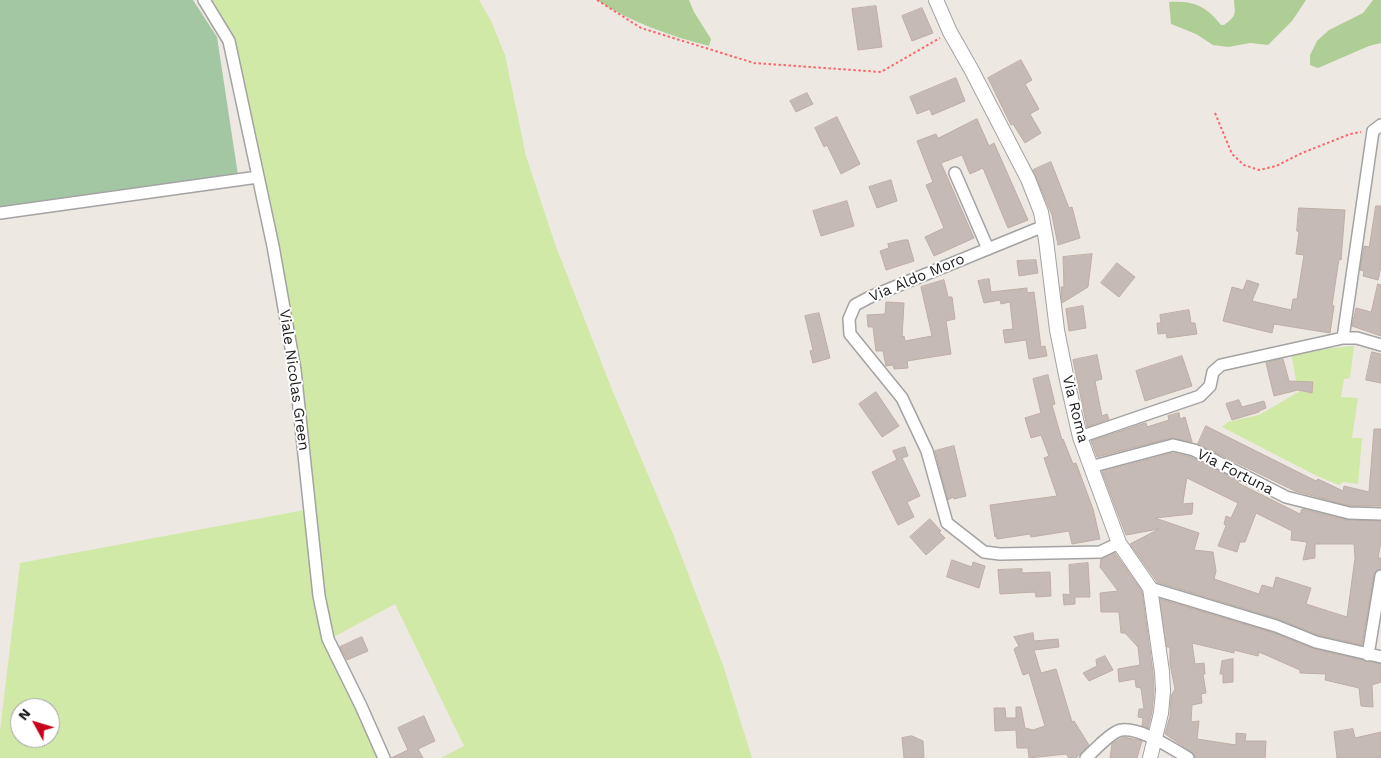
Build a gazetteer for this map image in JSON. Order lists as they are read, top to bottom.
{
  "streets": {
    "street": [
      "Via Aldo Moro",
      "Viale Nicolas Green",
      "Via Roma",
      "Via Fortuna"
    ]
  },
  "crossings": [
    ["Via Aldo Moro", "Via Roma"],
    ["Via Roma", "Via Fortuna"]
  ],
  "north": "top left"
}
